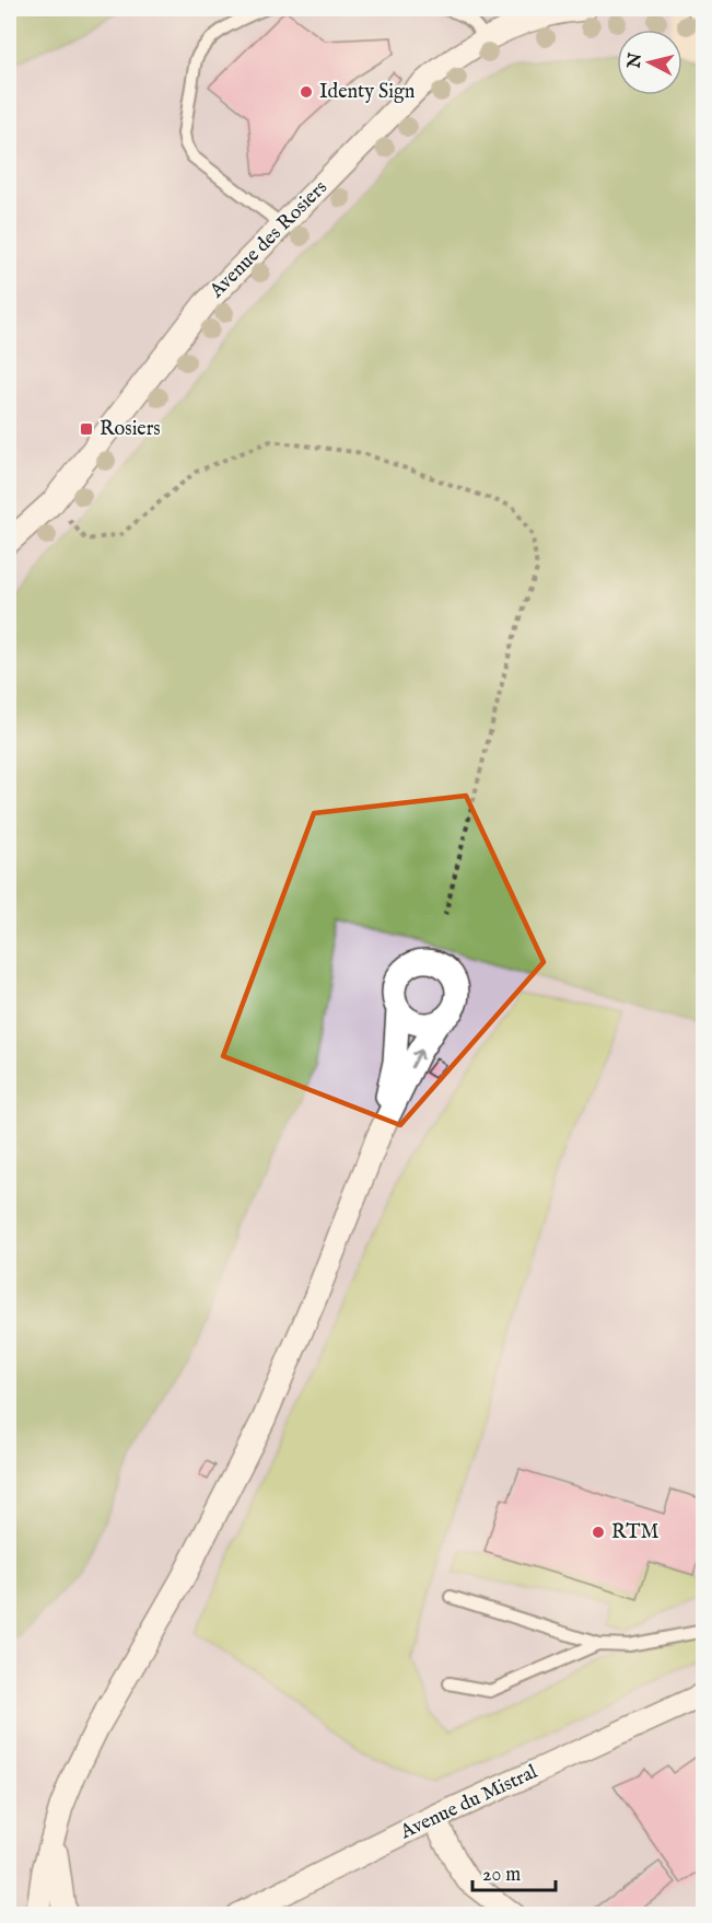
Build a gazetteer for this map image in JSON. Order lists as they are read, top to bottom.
{
  "streets": {
    "street": ["Avenue des Rosiers", "Avenue du Mistral"]
  },
  "places": {
    "other": ["Identy Sign", "RTM"],
    "transit": ["Rosiers"]
  },
  "scale_bar": "20 m",
  "north": "left"
}
